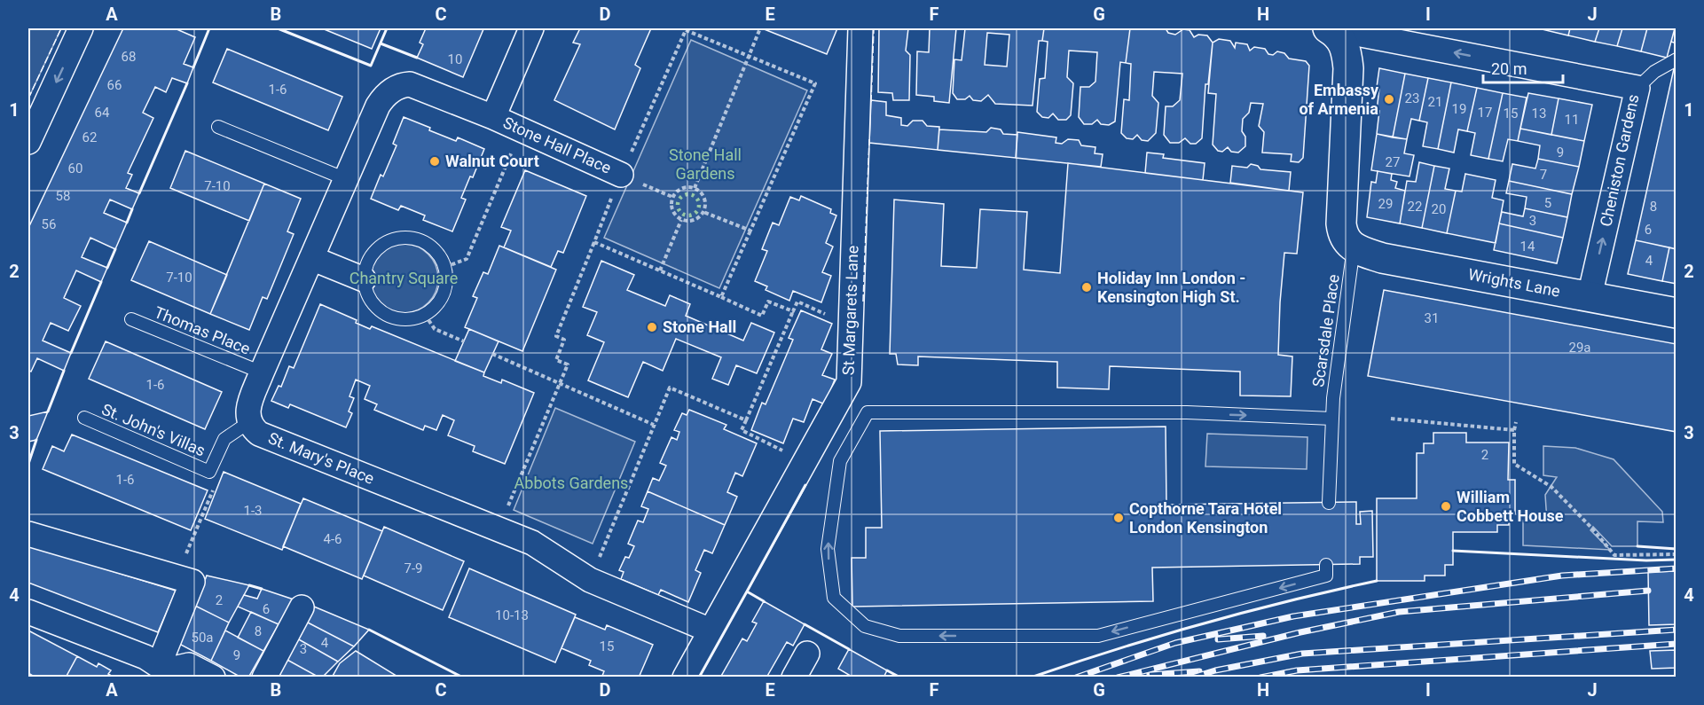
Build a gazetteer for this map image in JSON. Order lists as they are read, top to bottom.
{
  "streets": {
    "street": [
      "Stone Hall Place",
      "Cheniston Gardens",
      "Wrights Lane",
      "St Margarets Lane",
      "St. Mary's Place"
    ],
    "lane": ["Thomas Place", "Scarsdale Place", "St. John's Villas"]
  },
  "crossings": [
    ["Cheniston Gardens", "Wrights Lane"],
    ["Cheniston Gardens", "Scarsdale Place"],
    ["Wrights Lane", "Scarsdale Place"],
    ["St Margarets Lane", "St. Mary's Place"],
    ["St. John's Villas", "St. Mary's Place"]
  ],
  "parks": ["Stone Hall Gardens", "Chantry Square", "Abbots Gardens"],
  "places": [
    "Embassy of Armenia",
    "Walnut Court",
    "Holiday Inn London - Kensington High St.",
    "Stone Hall",
    "William Cobbett House",
    "Copthorne Tara Hotel London Kensington"
  ],
  "house_numbers": [
    "68",
    "10",
    "66",
    "1-6",
    "23",
    "21",
    "19",
    "64",
    "17",
    "15",
    "13",
    "11",
    "62",
    "9",
    "27",
    "60",
    "7",
    "7-10",
    "58",
    "5",
    "29",
    "22",
    "8",
    "20",
    "3",
    "56",
    "6",
    "14",
    "4",
    "7-10",
    "31",
    "29a",
    "1-6",
    "2",
    "1-6",
    "1-3",
    "4-6",
    "7-9",
    "2",
    "6",
    "10-13",
    "8",
    "50a",
    "4",
    "15",
    "3",
    "9"
  ],
  "scale_bar": "20 m",
  "grid": {
    "columns": [
      "A",
      "B",
      "C",
      "D",
      "E",
      "F",
      "G",
      "H",
      "I",
      "J"
    ],
    "rows": [
      "1",
      "2",
      "3",
      "4"
    ]
  }
}
